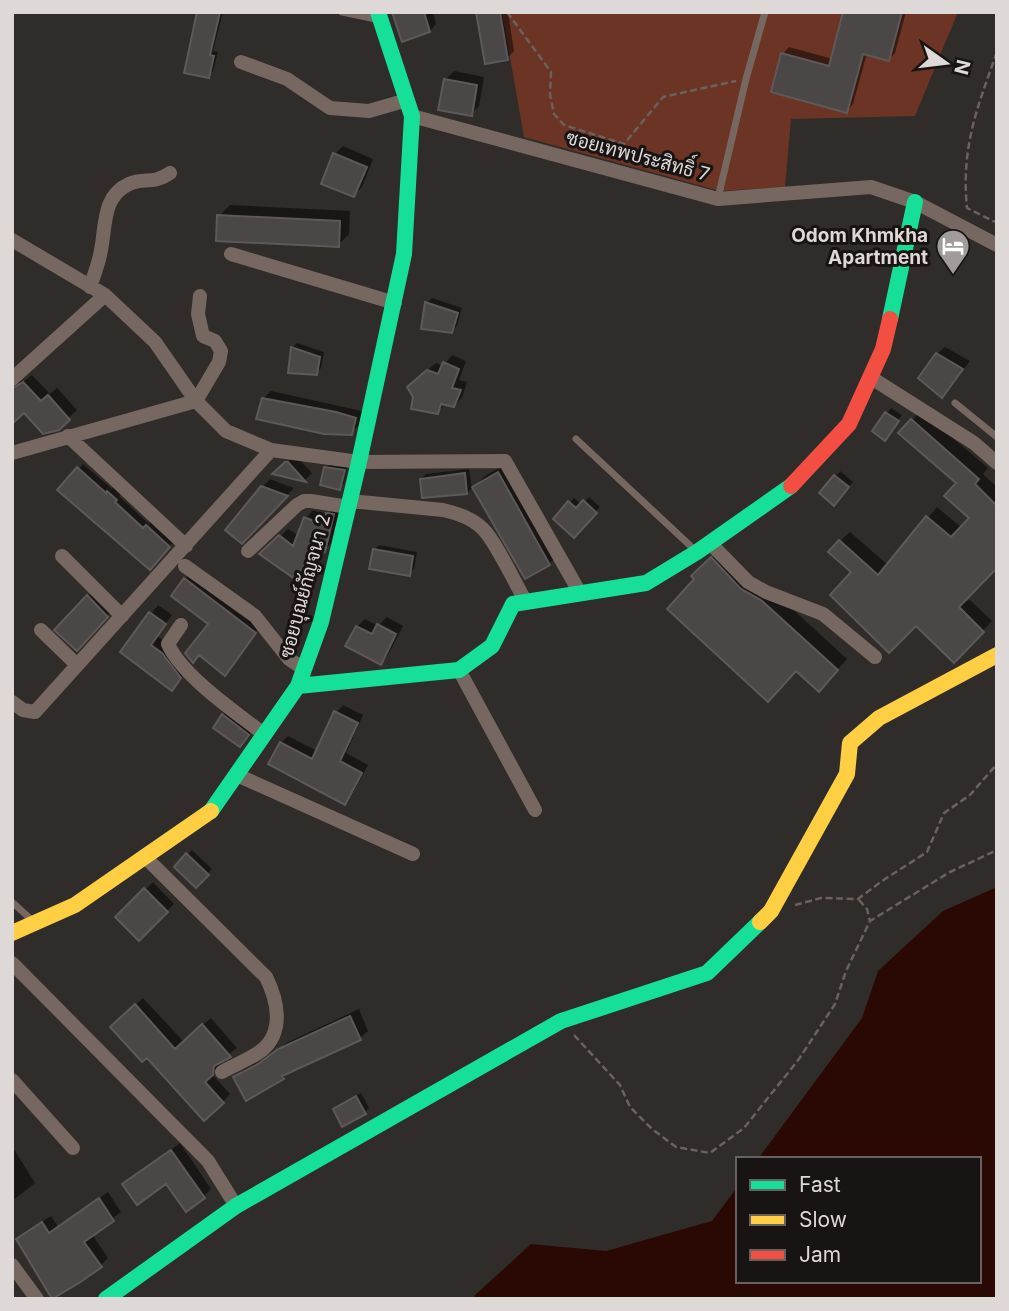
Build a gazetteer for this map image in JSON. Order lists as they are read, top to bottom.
{
  "streets": {
    "street": ["ซอยเทพประสิทธิ์ 7", "ซอยบุณย์กัญจนา 2"]
  },
  "crossings": [
    ["ซอยเทพประสิทธิ์ 7", "ซอยบุณย์กัญจนา 2"]
  ],
  "places": {
    "hotel": ["Odom Khmkha Apartment"]
  },
  "legend": ["Fast", "Slow", "Jam"],
  "north": "right"
}
